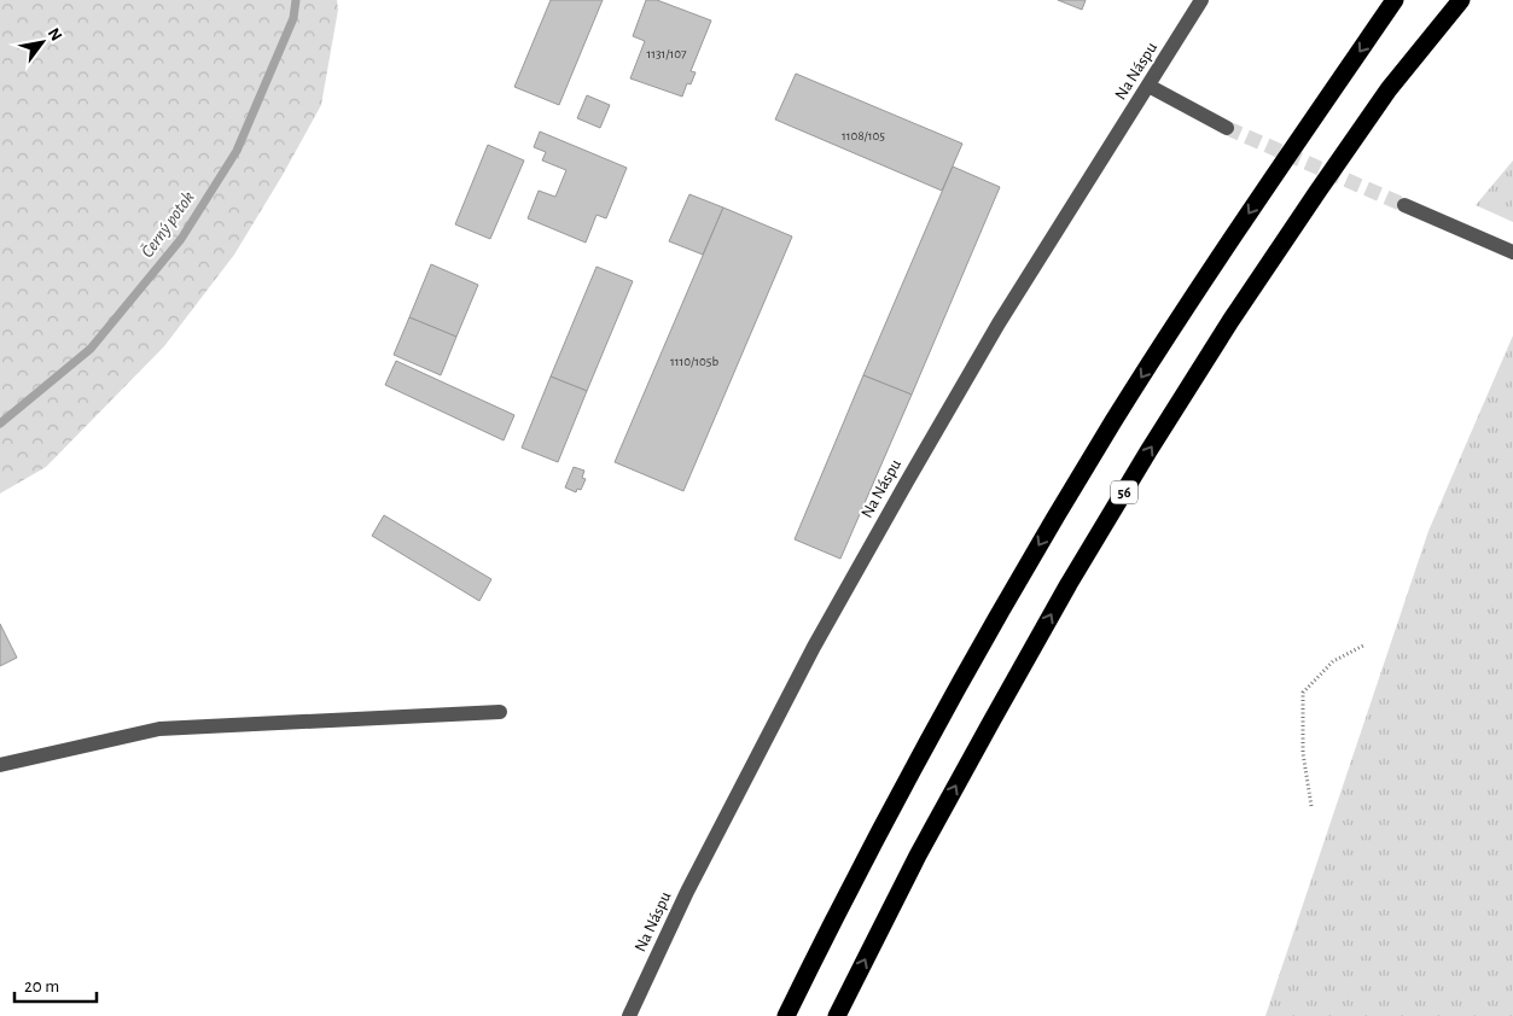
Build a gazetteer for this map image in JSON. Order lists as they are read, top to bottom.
{
  "streets": {
    "highway": ["56"],
    "street": ["Na Náspu"]
  },
  "water": ["Černý potok"],
  "house_numbers": ["1131/107", "1108/105", "1110/105b"],
  "scale_bar": "20 m",
  "north": "top right"
}
